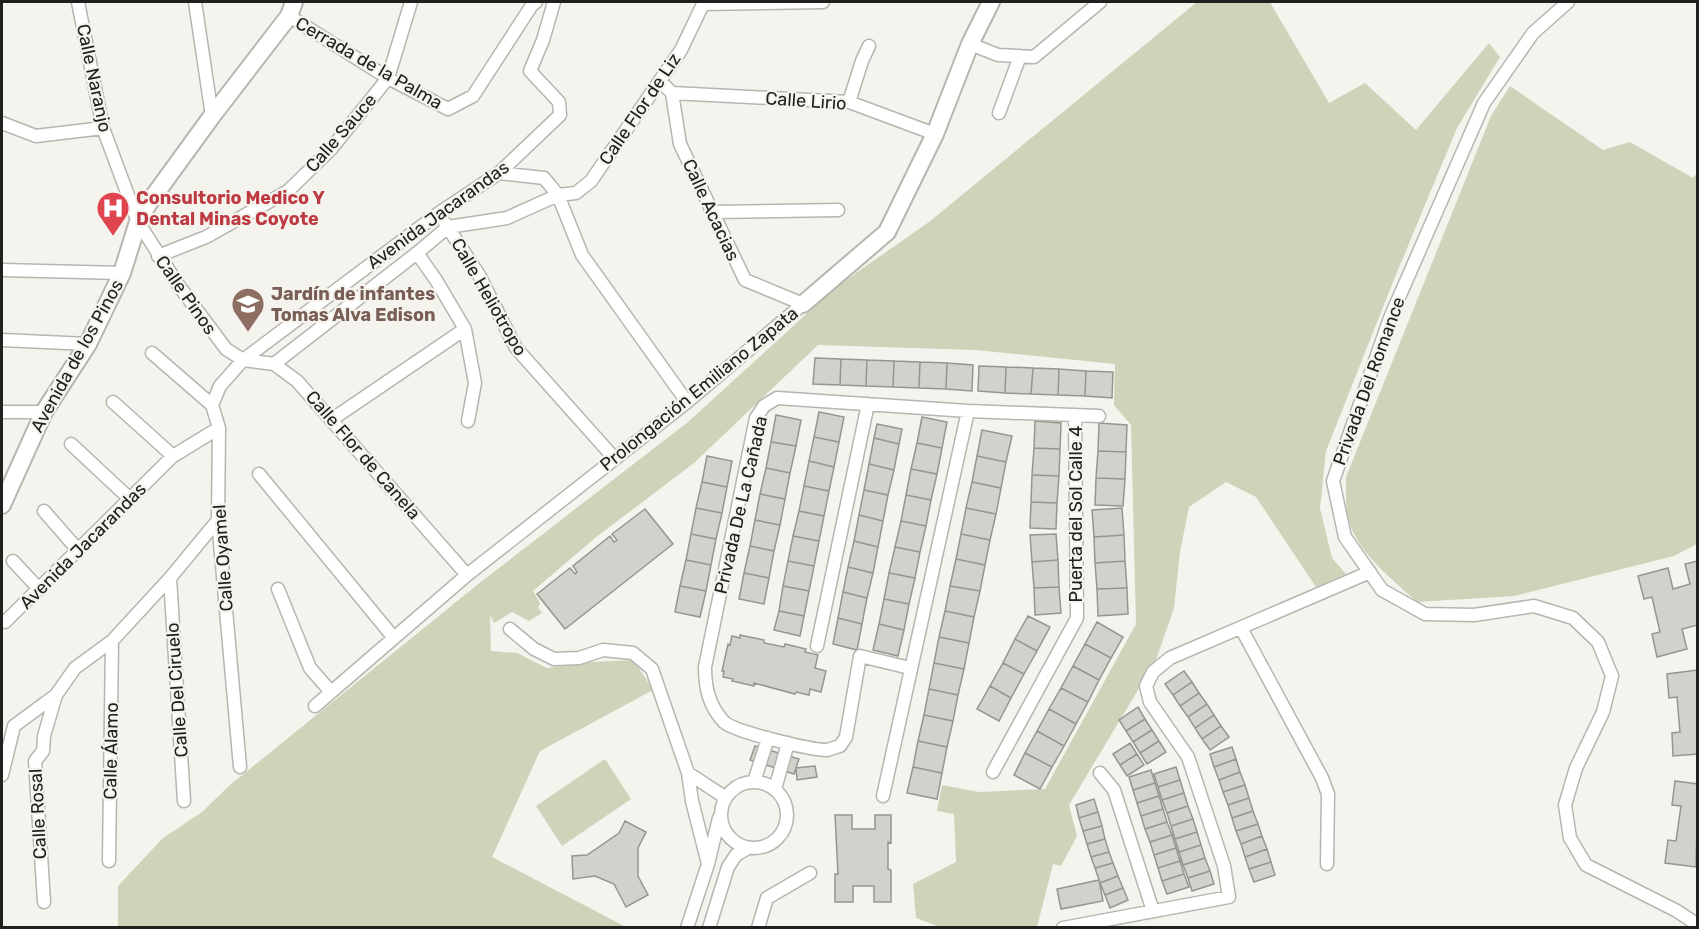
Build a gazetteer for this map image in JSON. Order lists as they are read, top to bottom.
{
  "streets": {
    "street": [
      "Cerrada de la Palma",
      "Calle Naranjo",
      "Calle Lirio",
      "Calle Flor de Liz",
      "Calle Sauce",
      "Calle Acacias",
      "Avenida Jacarandas",
      "Calle Pinos",
      "Calle Heliotropo",
      "Avenida de los Pinos",
      "Privada Del Romance",
      "Prolongación Emiliano Zapata",
      "Calle Flor de Canela",
      "Privada De La Cañada",
      "Puerta del Sol Calle 4",
      "Calle Oyamel",
      "Calle Del Ciruelo",
      "Calle Álamo",
      "Calle Rosal"
    ]
  },
  "crossings": [
    ["Cerrada de la Palma", "Calle Sauce"],
    ["Cerrada de la Palma", "Avenida de los Pinos"],
    ["Calle Naranjo", "Calle Pinos"],
    ["Calle Naranjo", "Avenida de los Pinos"],
    ["Calle Lirio", "Calle Acacias"],
    ["Calle Lirio", "Prolongación Emiliano Zapata"],
    ["Calle Flor de Liz", "Avenida Jacarandas"],
    ["Calle Sauce", "Calle Pinos"],
    ["Calle Acacias", "Prolongación Emiliano Zapata"],
    ["Avenida Jacarandas", "Calle Pinos"],
    ["Avenida Jacarandas", "Calle Heliotropo"],
    ["Avenida Jacarandas", "Calle Flor de Canela"],
    ["Avenida Jacarandas", "Calle Oyamel"],
    ["Calle Pinos", "Avenida de los Pinos"],
    ["Calle Pinos", "Calle Flor de Canela"],
    ["Calle Heliotropo", "Prolongación Emiliano Zapata"],
    ["Prolongación Emiliano Zapata", "Calle Flor de Canela"],
    ["Privada De La Cañada", "Puerta del Sol Calle 4"]
  ],
  "places": {
    "hospital": ["Consultorio Medico Y Dental Minas Coyote"],
    "school or university": ["Jardín de infantes Tomas Alva Edison"]
  }
}
